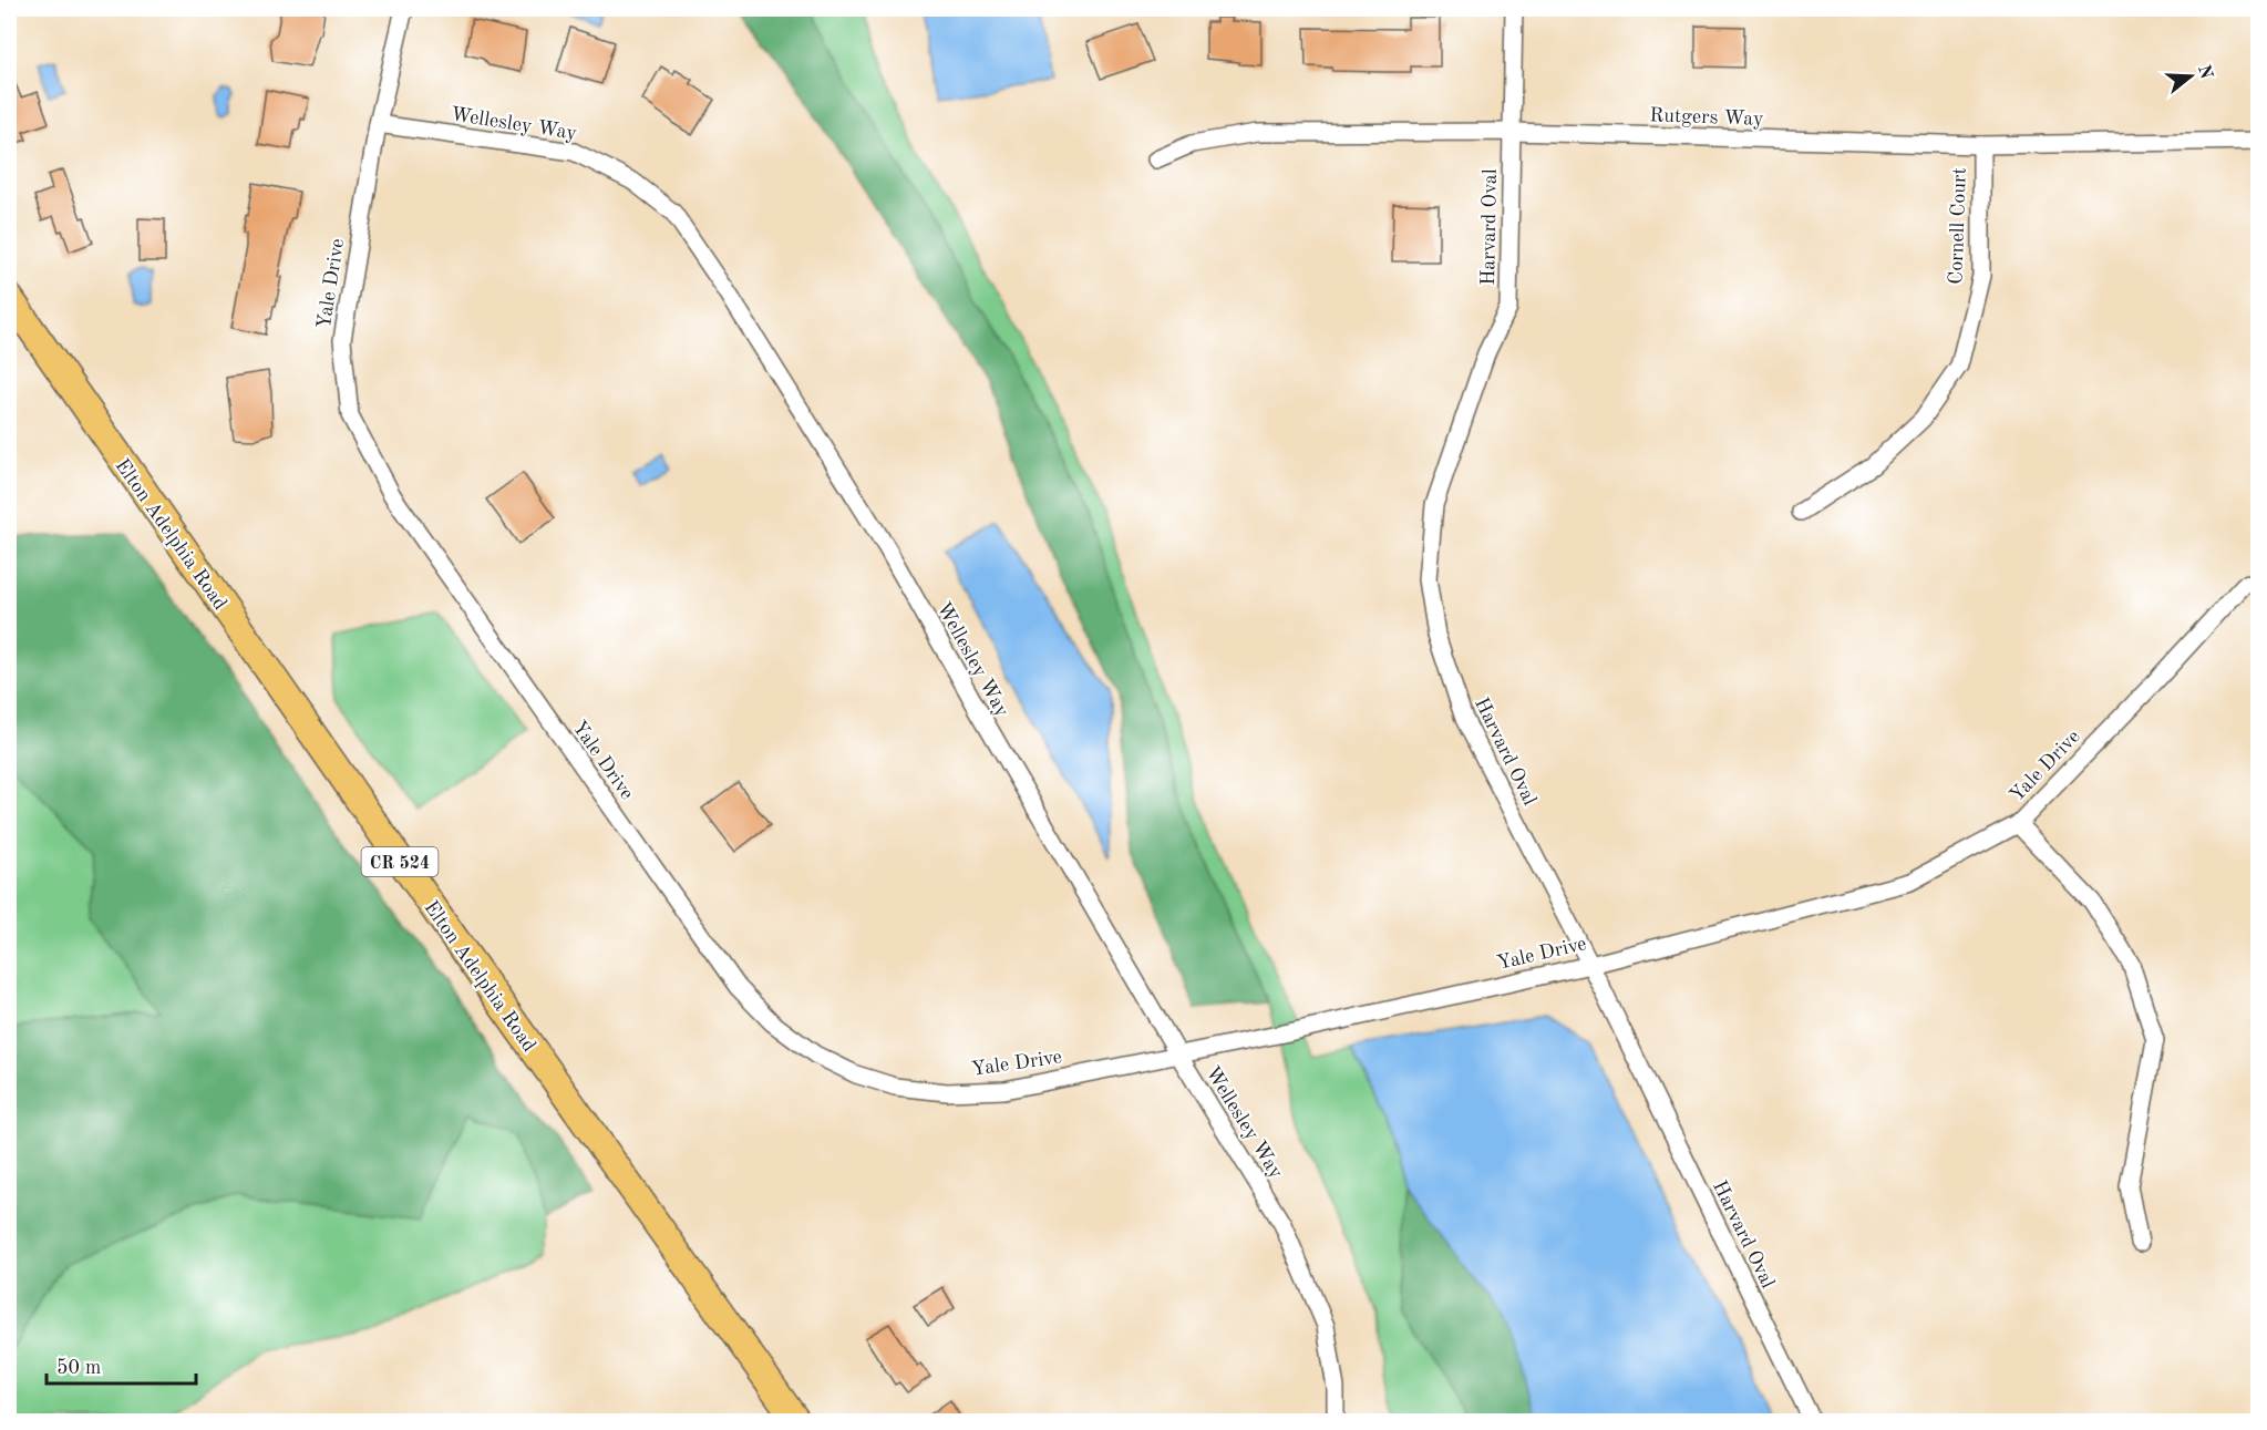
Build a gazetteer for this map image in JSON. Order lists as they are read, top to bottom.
{
  "streets": {
    "main road": ["Elton Adelphia Road", "CR 524"],
    "street": [
      "Rutgers Way",
      "Wellesley Way",
      "Cornell Court",
      "Harvard Oval",
      "Yale Drive"
    ]
  },
  "crossings": [
    ["Rutgers Way", "Cornell Court"],
    ["Rutgers Way", "Harvard Oval"],
    ["Wellesley Way", "Yale Drive"],
    ["Harvard Oval", "Yale Drive"]
  ],
  "scale_bar": "50 m",
  "north": "right"
}
